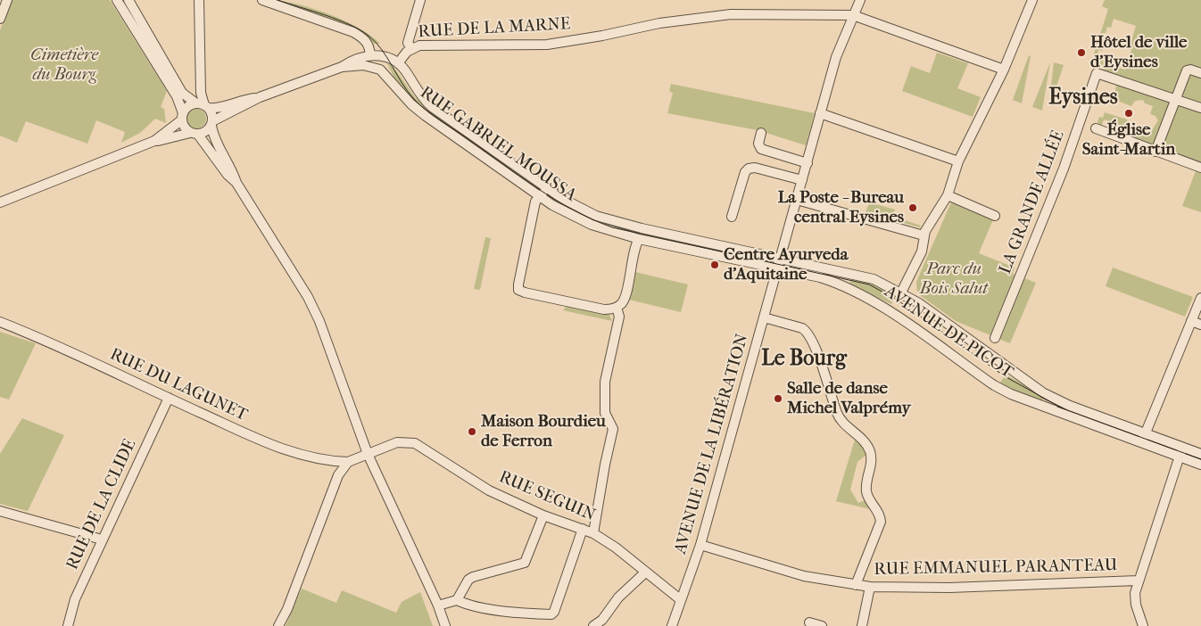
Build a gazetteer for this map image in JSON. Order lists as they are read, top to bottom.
{
  "streets": {
    "street": [
      "RUE DE LA MARNE",
      "RUE GABRIEL MOUSSA",
      "LA GRANDE ALLÉE",
      "AVENUE DE PICOT",
      "RUE DU LAGUNET",
      "AVENUE DE LA LIBÉRATION",
      "RUE SEGUIN",
      "RUE DE LA CLIDE",
      "RUE EMMANUEL PARANTEAU"
    ]
  },
  "crossings": [
    ["RUE DE LA MARNE", "RUE GABRIEL MOUSSA"],
    ["RUE GABRIEL MOUSSA", "AVENUE DE PICOT"],
    ["RUE GABRIEL MOUSSA", "AVENUE DE LA LIBÉRATION"],
    ["AVENUE DE PICOT", "AVENUE DE LA LIBÉRATION"],
    ["RUE DU LAGUNET", "RUE SEGUIN"],
    ["RUE DU LAGUNET", "RUE DE LA CLIDE"],
    ["AVENUE DE LA LIBÉRATION", "RUE SEGUIN"],
    ["AVENUE DE LA LIBÉRATION", "RUE EMMANUEL PARANTEAU"]
  ],
  "districts": ["Eysines", "Le Bourg"],
  "parks": ["Cimetière du Bourg", "Parc du Bois Salut"],
  "places": [
    "Hôtel de ville d'Eysines",
    "Église Saint-Martin",
    "La Poste - Bureau central Eysines",
    "Centre Ayurveda d’Aquitaine",
    "Salle de danse Michel Valprémy",
    "Maison Bourdieu de Ferron"
  ]
}
